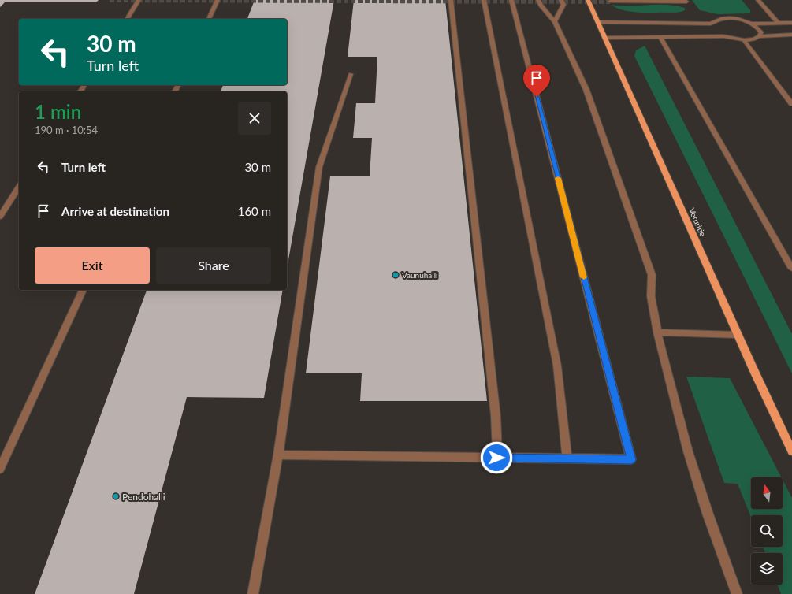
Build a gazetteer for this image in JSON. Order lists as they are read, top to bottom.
{
  "streets": {
    "main road": ["Veturitie"]
  },
  "places": ["Vaunuhalli", "Pendohalli"],
  "north": "top",
  "page": {
    "turn": ["30 m", "Turn left"],
    "heading": ["1 min", "190 m · 10:54"],
    "list": [
      {
        "name": "Turn left",
        "value": "30 m"
      },
      {
        "name": "Arrive at destination",
        "value": "160 m"
      }
    ],
    "buttons": ["Exit", "Share"]
  }
}
